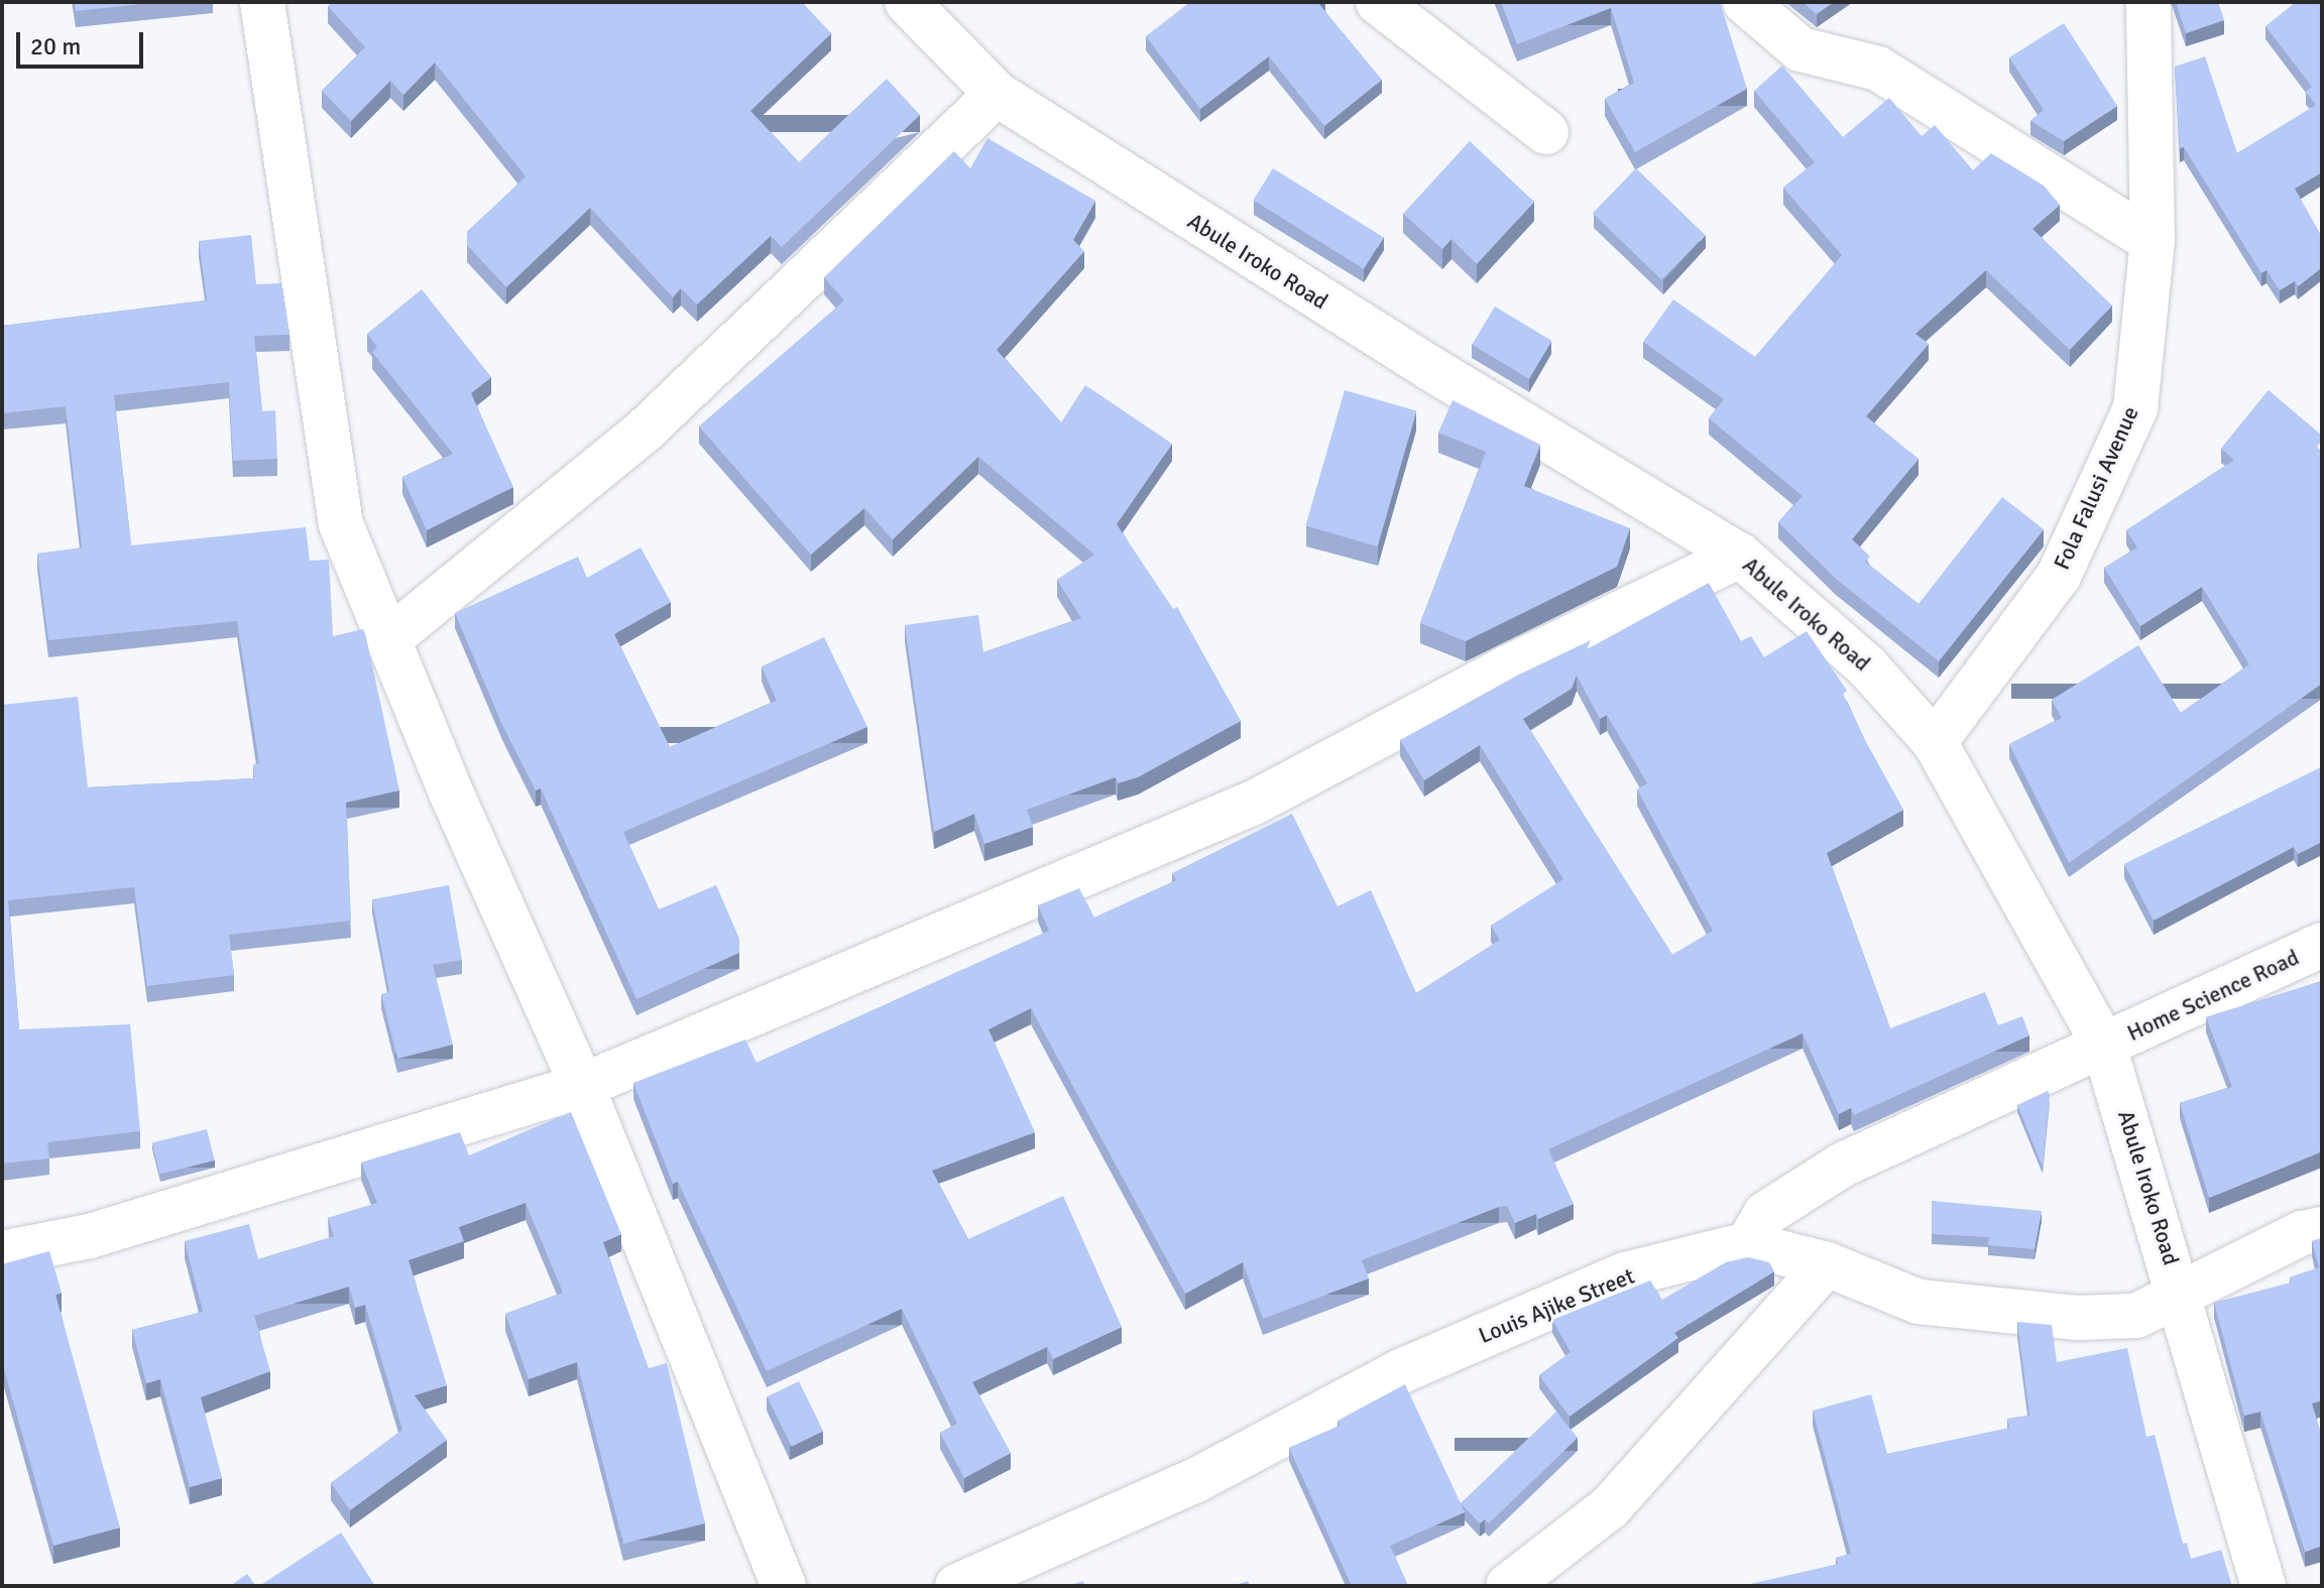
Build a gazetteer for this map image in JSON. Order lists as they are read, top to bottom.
{
  "streets": {
    "street": [
      "Abule Iroko Road",
      "Fola Falusi Avenue",
      "Home Science Road",
      "Louis Ajike Street"
    ]
  },
  "crossings": [
    ["Abule Iroko Road", "Fola Falusi Avenue"],
    ["Abule Iroko Road", "Home Science Road"],
    ["Abule Iroko Road", "Louis Ajike Street"],
    ["Home Science Road", "Louis Ajike Street"]
  ],
  "scale_bar": "20 m"
}
